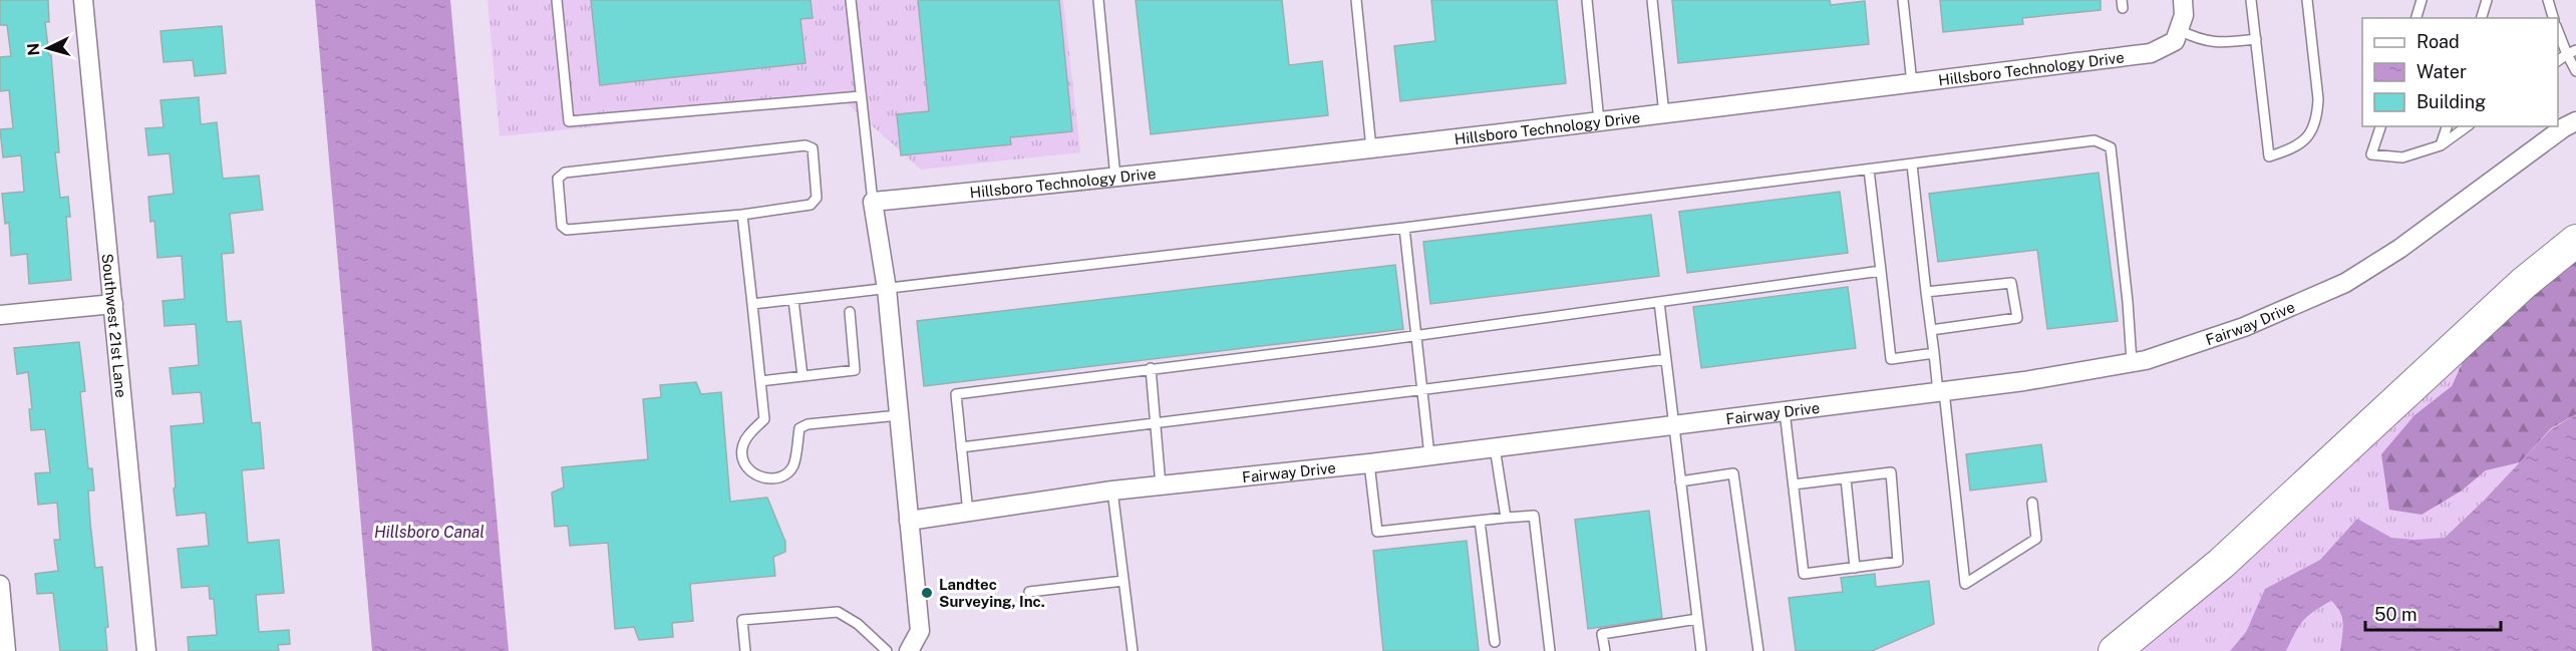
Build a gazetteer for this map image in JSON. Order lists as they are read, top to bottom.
{
  "streets": {
    "street": ["Hillsboro Technology Drive", "Fairway Drive", "Southwest 21st Lane"]
  },
  "water": ["Hillsboro Canal"],
  "places": ["Landtec Surveying, Inc."],
  "legend": ["Road", "Water", "Building"],
  "scale_bar": "50 m",
  "north": "left"
}
